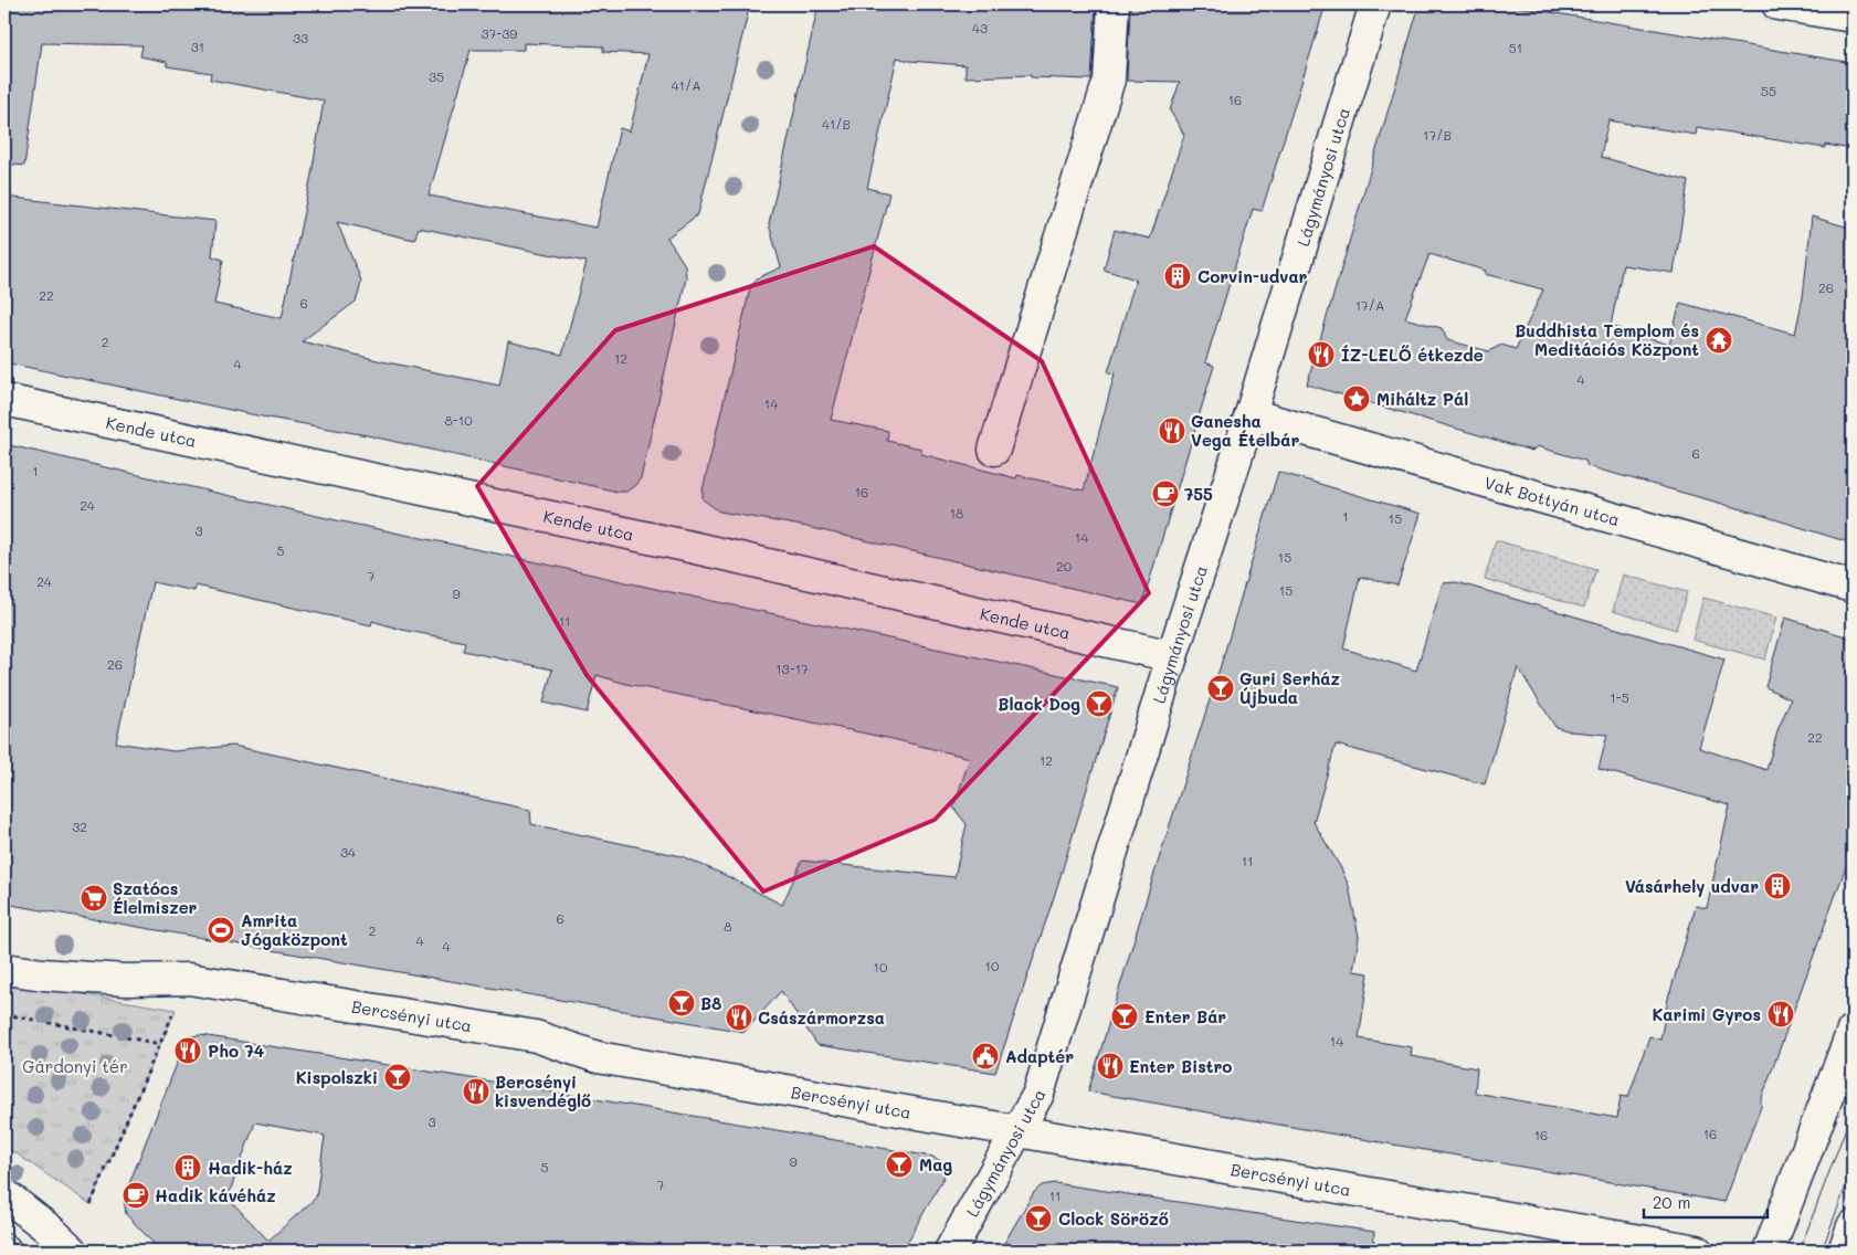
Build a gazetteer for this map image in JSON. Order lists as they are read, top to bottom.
{
  "streets": {
    "street": [
      "Lágymányosi utca",
      "Kende utca",
      "Vak Bottyán utca",
      "Bercsényi utca"
    ]
  },
  "crossings": [
    ["Lágymányosi utca", "Kende utca"],
    ["Lágymányosi utca", "Vak Bottyán utca"],
    ["Lágymányosi utca", "Bercsényi utca"]
  ],
  "parks": ["Gárdonyi tér"],
  "places": {
    "building": ["Corvin-udvar", "Vásárhely udvar", "Hadik-ház"],
    "temple": ["Buddhista Templom és Meditációs Központ"],
    "restaurant": [
      "ÍZ-LELŐ étkezde",
      "Ganesha Vega Ételbár",
      "Karimi Gyros",
      "Császármorzsa",
      "Pho 74",
      "Enter Bistro",
      "Bercsényi kisvendéglő"
    ],
    "place": ["Miháltz Pál"],
    "cafe": ["755", "Hadik kávéház"],
    "bar": [
      "Guri Serház Újbuda",
      "Black Dog",
      "B8",
      "Enter Bár",
      "Kispolszki",
      "Mag",
      "Clock Söröző"
    ],
    "supermarket": ["Szatócs Élelmiszer"],
    "sports": ["Amrita Jógaközpont"],
    "public building": ["Adaptér"]
  },
  "house_numbers": [
    "43",
    "37-39",
    "33",
    "31",
    "51",
    "35",
    "41/A",
    "55",
    "16",
    "41/B",
    "17/B",
    "26",
    "22",
    "6",
    "17/A",
    "2",
    "12",
    "4",
    "4",
    "14",
    "8-10",
    "6",
    "1",
    "16",
    "24",
    "18",
    "1",
    "15",
    "3",
    "14",
    "5",
    "15",
    "20",
    "7",
    "24",
    "15",
    "9",
    "11",
    "26",
    "13-17",
    "1-5",
    "22",
    "12",
    "32",
    "34",
    "11",
    "6",
    "8",
    "2",
    "4",
    "4",
    "10",
    "10",
    "14",
    "3",
    "16",
    "16",
    "9",
    "5",
    "7",
    "11"
  ],
  "scale_bar": "20 m"
}
